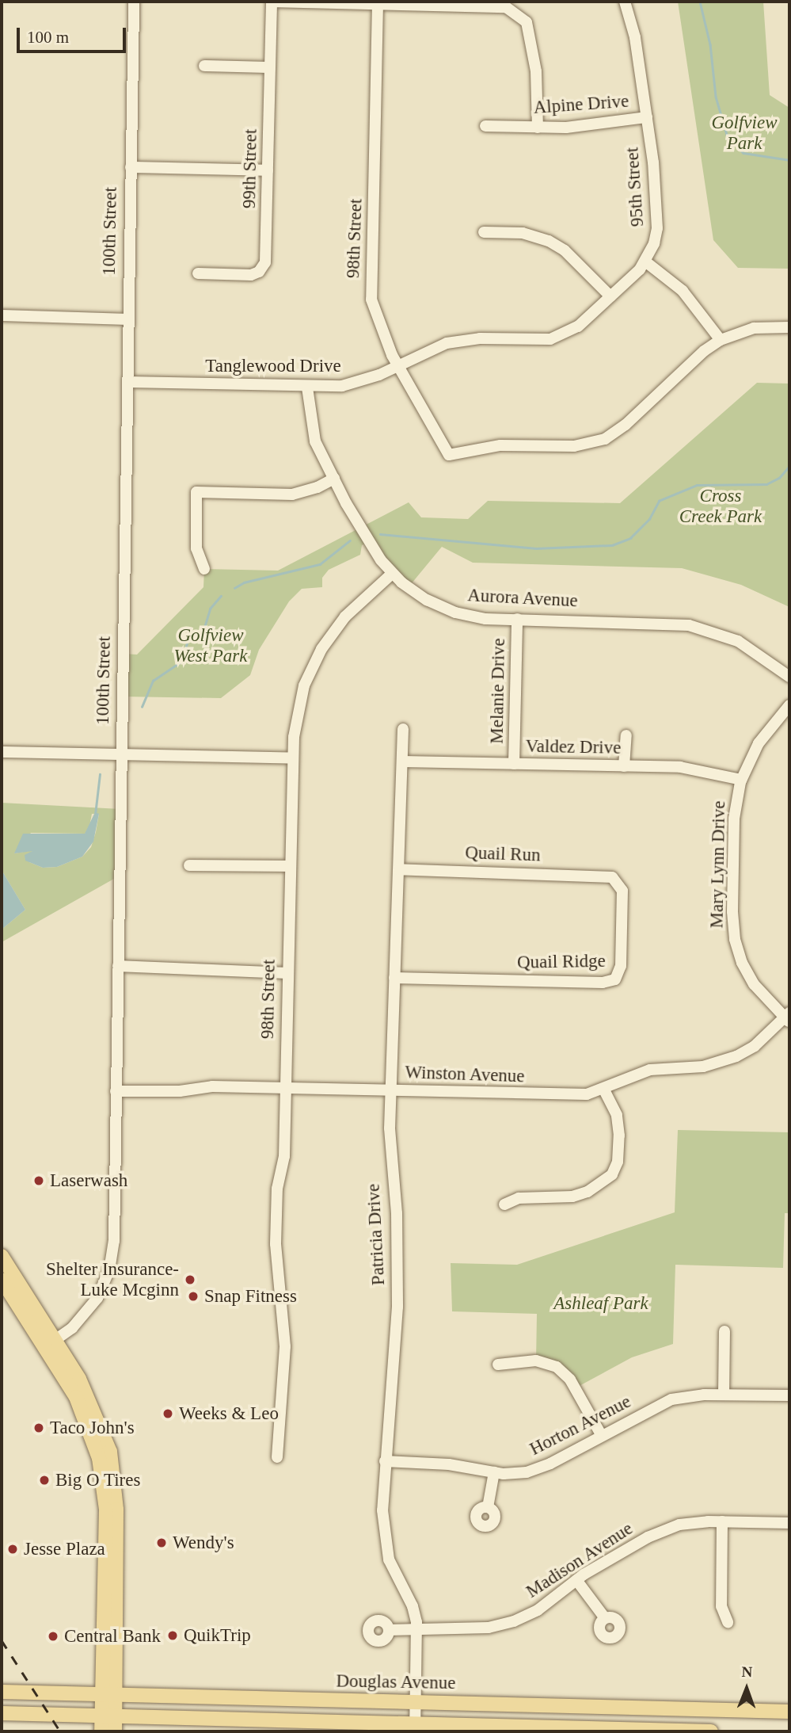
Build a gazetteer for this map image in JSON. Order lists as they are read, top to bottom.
{
  "streets": {
    "main road": ["Douglas Avenue"],
    "street": [
      "Alpine Drive",
      "99th Street",
      "95th Street",
      "100th Street",
      "98th Street",
      "Tanglewood Drive",
      "Aurora Avenue",
      "Melanie Drive",
      "Valdez Drive",
      "Quail Run",
      "Mary Lynn Drive",
      "Quail Ridge",
      "Winston Avenue",
      "Patricia Drive",
      "Horton Avenue",
      "Madison Avenue"
    ]
  },
  "crossings": [
    ["Alpine Drive", "95th Street"],
    ["95th Street", "Tanglewood Drive"],
    ["100th Street", "Tanglewood Drive"],
    ["100th Street", "Winston Avenue"],
    ["98th Street", "Tanglewood Drive"],
    ["98th Street", "Aurora Avenue"],
    ["98th Street", "Winston Avenue"],
    ["Tanglewood Drive", "Aurora Avenue"],
    ["Aurora Avenue", "Melanie Drive"],
    ["Melanie Drive", "Valdez Drive"],
    ["Valdez Drive", "Mary Lynn Drive"],
    ["Valdez Drive", "Patricia Drive"],
    ["Quail Run", "Quail Ridge"],
    ["Quail Run", "Patricia Drive"],
    ["Mary Lynn Drive", "Winston Avenue"],
    ["Quail Ridge", "Patricia Drive"],
    ["Winston Avenue", "Patricia Drive"],
    ["Patricia Drive", "Horton Avenue"],
    ["Patricia Drive", "Madison Avenue"],
    ["Patricia Drive", "Douglas Avenue"]
  ],
  "parks": [
    "Golfview Park",
    "Cross Creek Park",
    "Golfview West Park",
    "Ashleaf Park"
  ],
  "places": [
    "Laserwash",
    "Shelter Insurance- Luke Mcginn",
    "Snap Fitness",
    "Weeks & Leo",
    "Taco John's",
    "Big O Tires",
    "Wendy's",
    "Jesse Plaza",
    "QuikTrip",
    "Central Bank"
  ],
  "scale_bar": "100 m",
  "north": "top"
}
